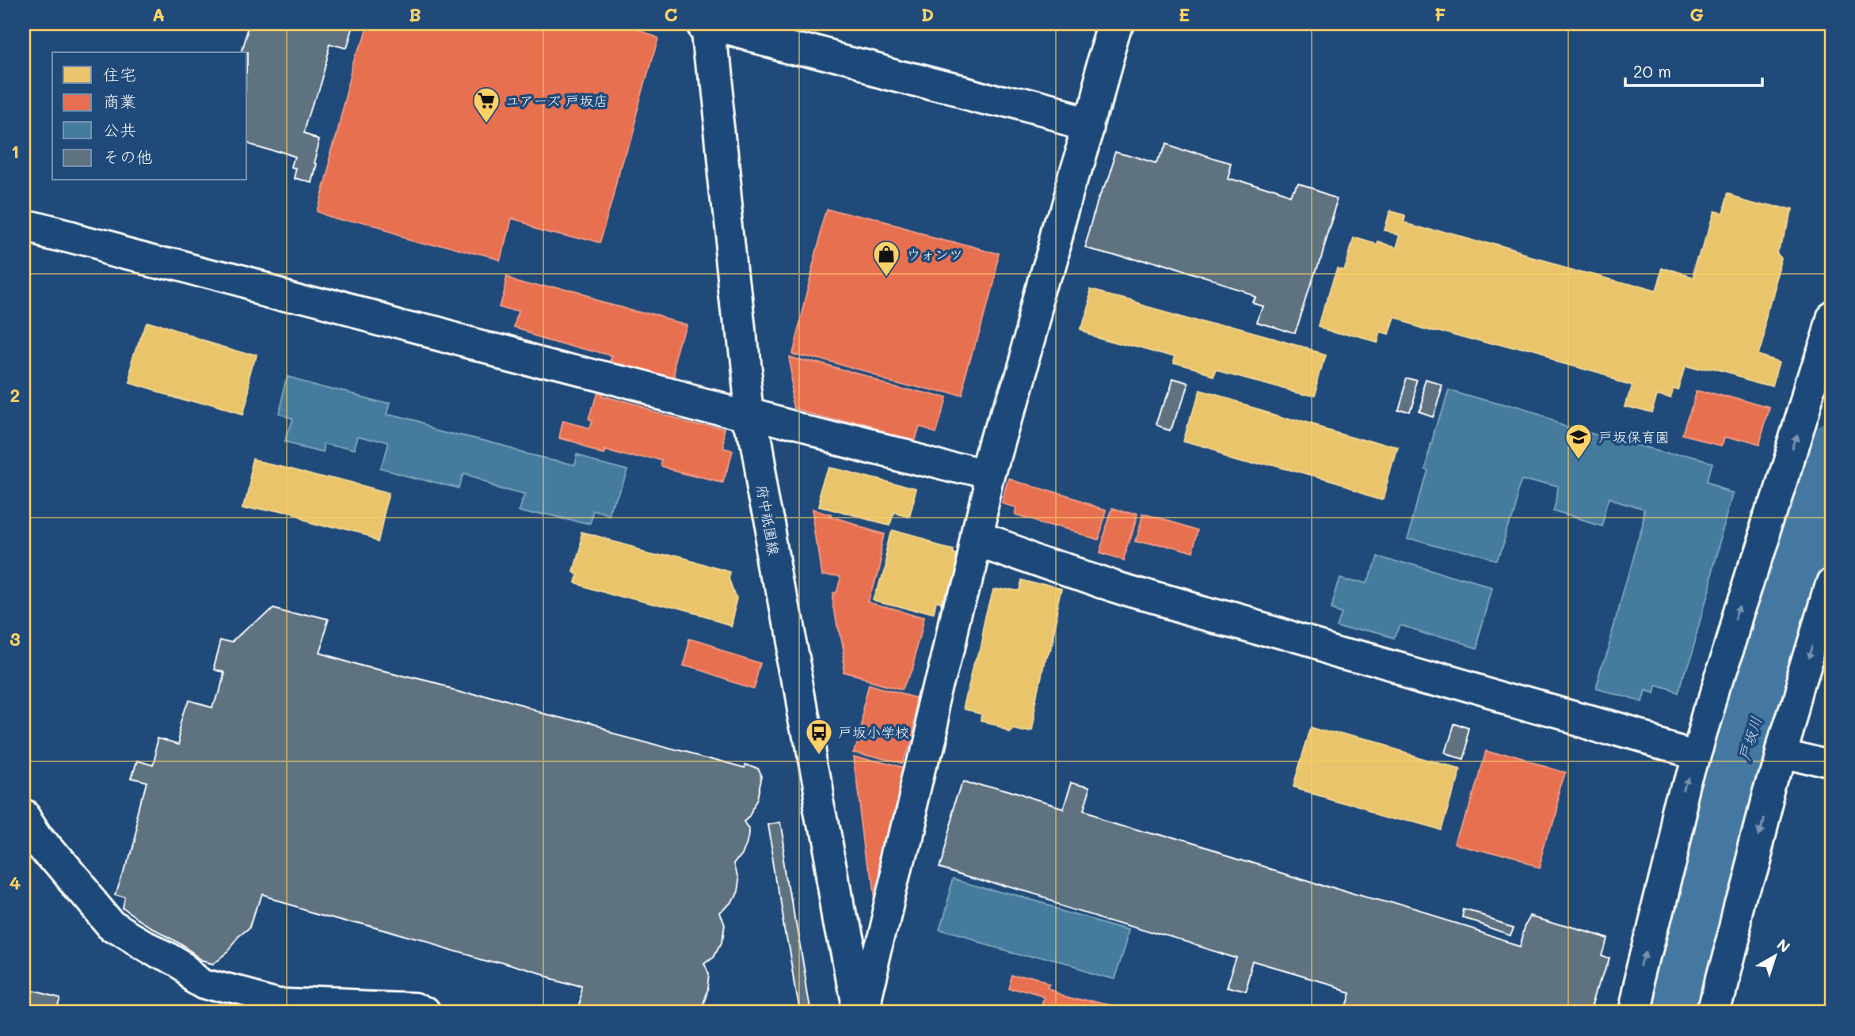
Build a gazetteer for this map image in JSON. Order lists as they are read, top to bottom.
{
  "streets": {
    "street": ["府中祇園線"]
  },
  "water": ["戸坂川"],
  "places": {
    "supermarket": ["ユアーズ 戸坂店"],
    "shop": ["ウォンツ"],
    "school or university": ["戸坂保育園"],
    "bus stop": ["戸坂小学校"]
  },
  "legend": [
    "住宅",
    "商業",
    "公共",
    "その他"
  ],
  "scale_bar": "20 m",
  "north": "top right",
  "grid": {
    "columns": [
      "A",
      "B",
      "C",
      "D",
      "E",
      "F",
      "G"
    ],
    "rows": [
      "1",
      "2",
      "3",
      "4"
    ]
  }
}
